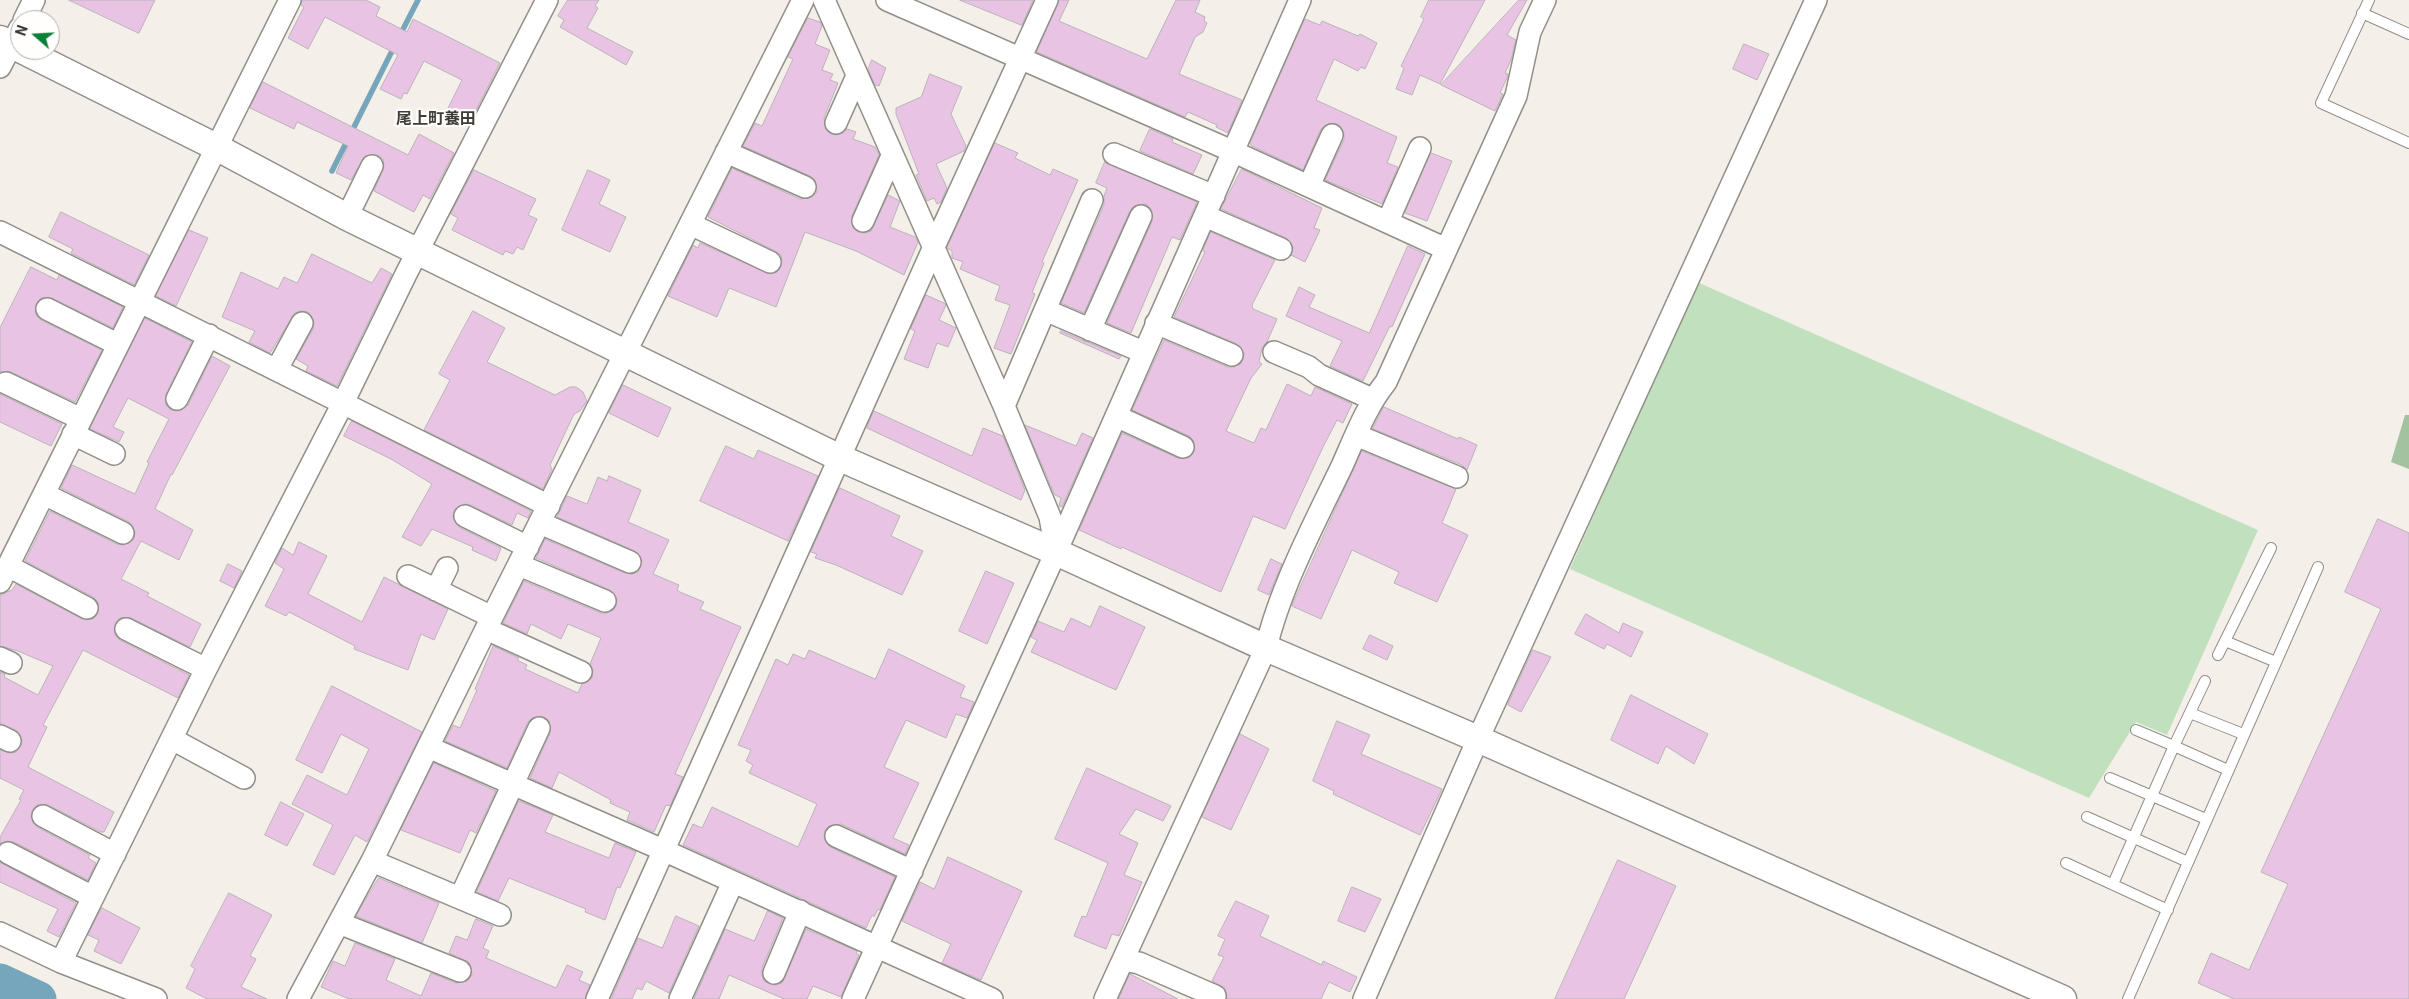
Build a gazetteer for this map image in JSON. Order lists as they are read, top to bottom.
{
  "districts": ["尾上町養田"],
  "north": "left"
}
